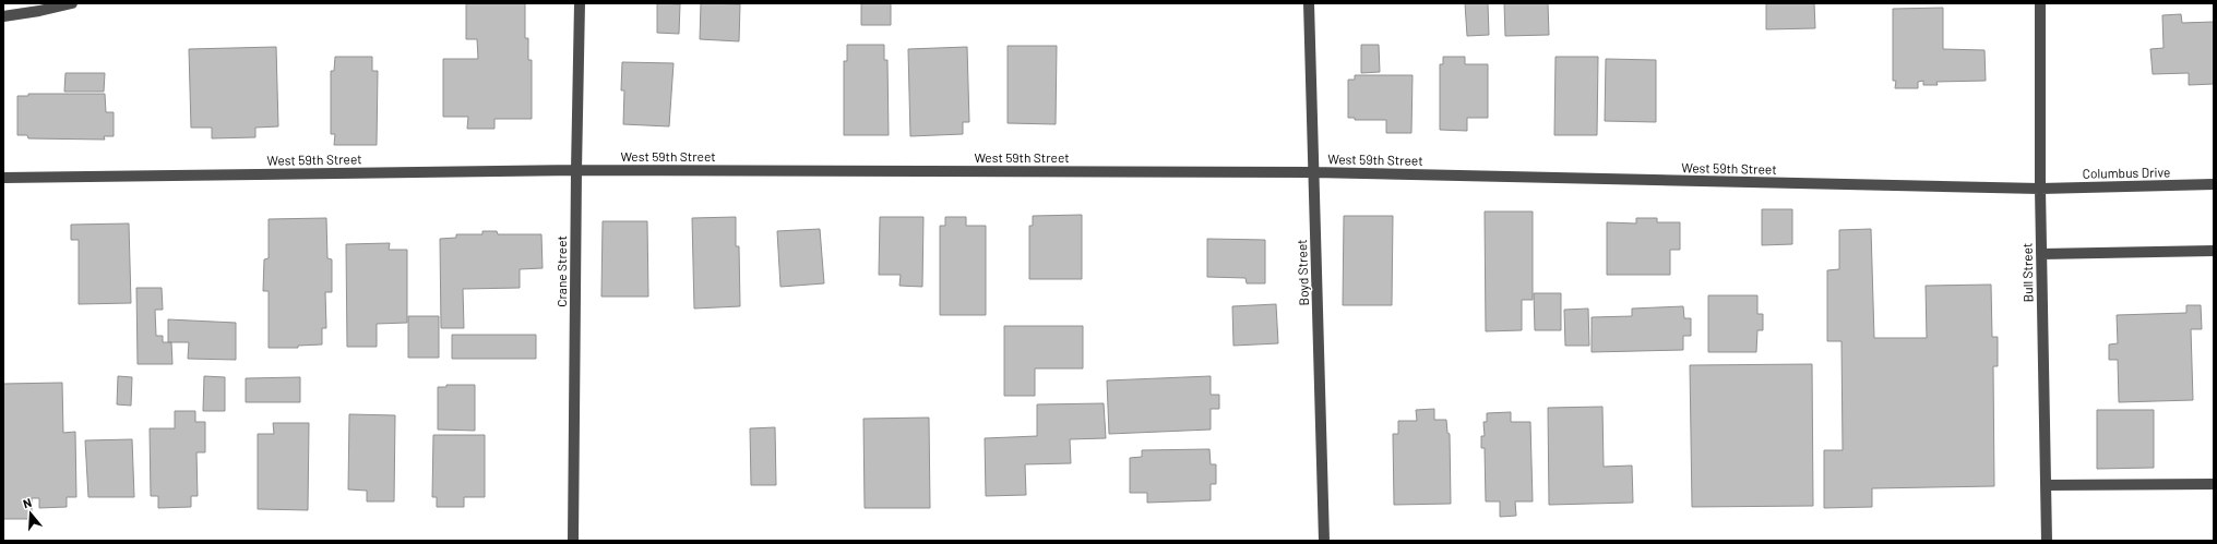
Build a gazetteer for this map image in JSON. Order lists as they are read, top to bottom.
{
  "streets": {
    "street": [
      "West 59th Street",
      "Columbus Drive",
      "Crane Street",
      "Boyd Street",
      "Bull Street"
    ]
  },
  "crossings": [
    ["West 59th Street", "Columbus Drive"],
    ["West 59th Street", "Crane Street"],
    ["West 59th Street", "Boyd Street"],
    ["West 59th Street", "Bull Street"],
    ["Columbus Drive", "Bull Street"]
  ],
  "north": "top"
}
